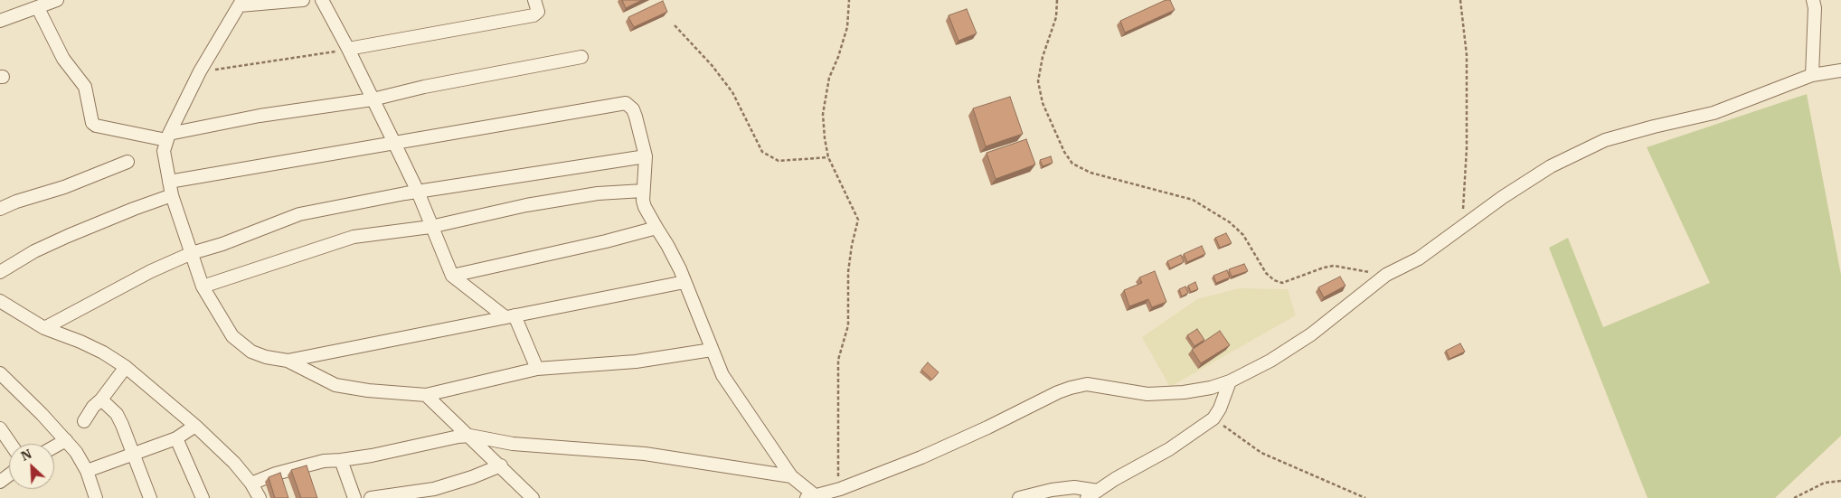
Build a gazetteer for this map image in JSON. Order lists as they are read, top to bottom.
{
  "north": "top left"
}
